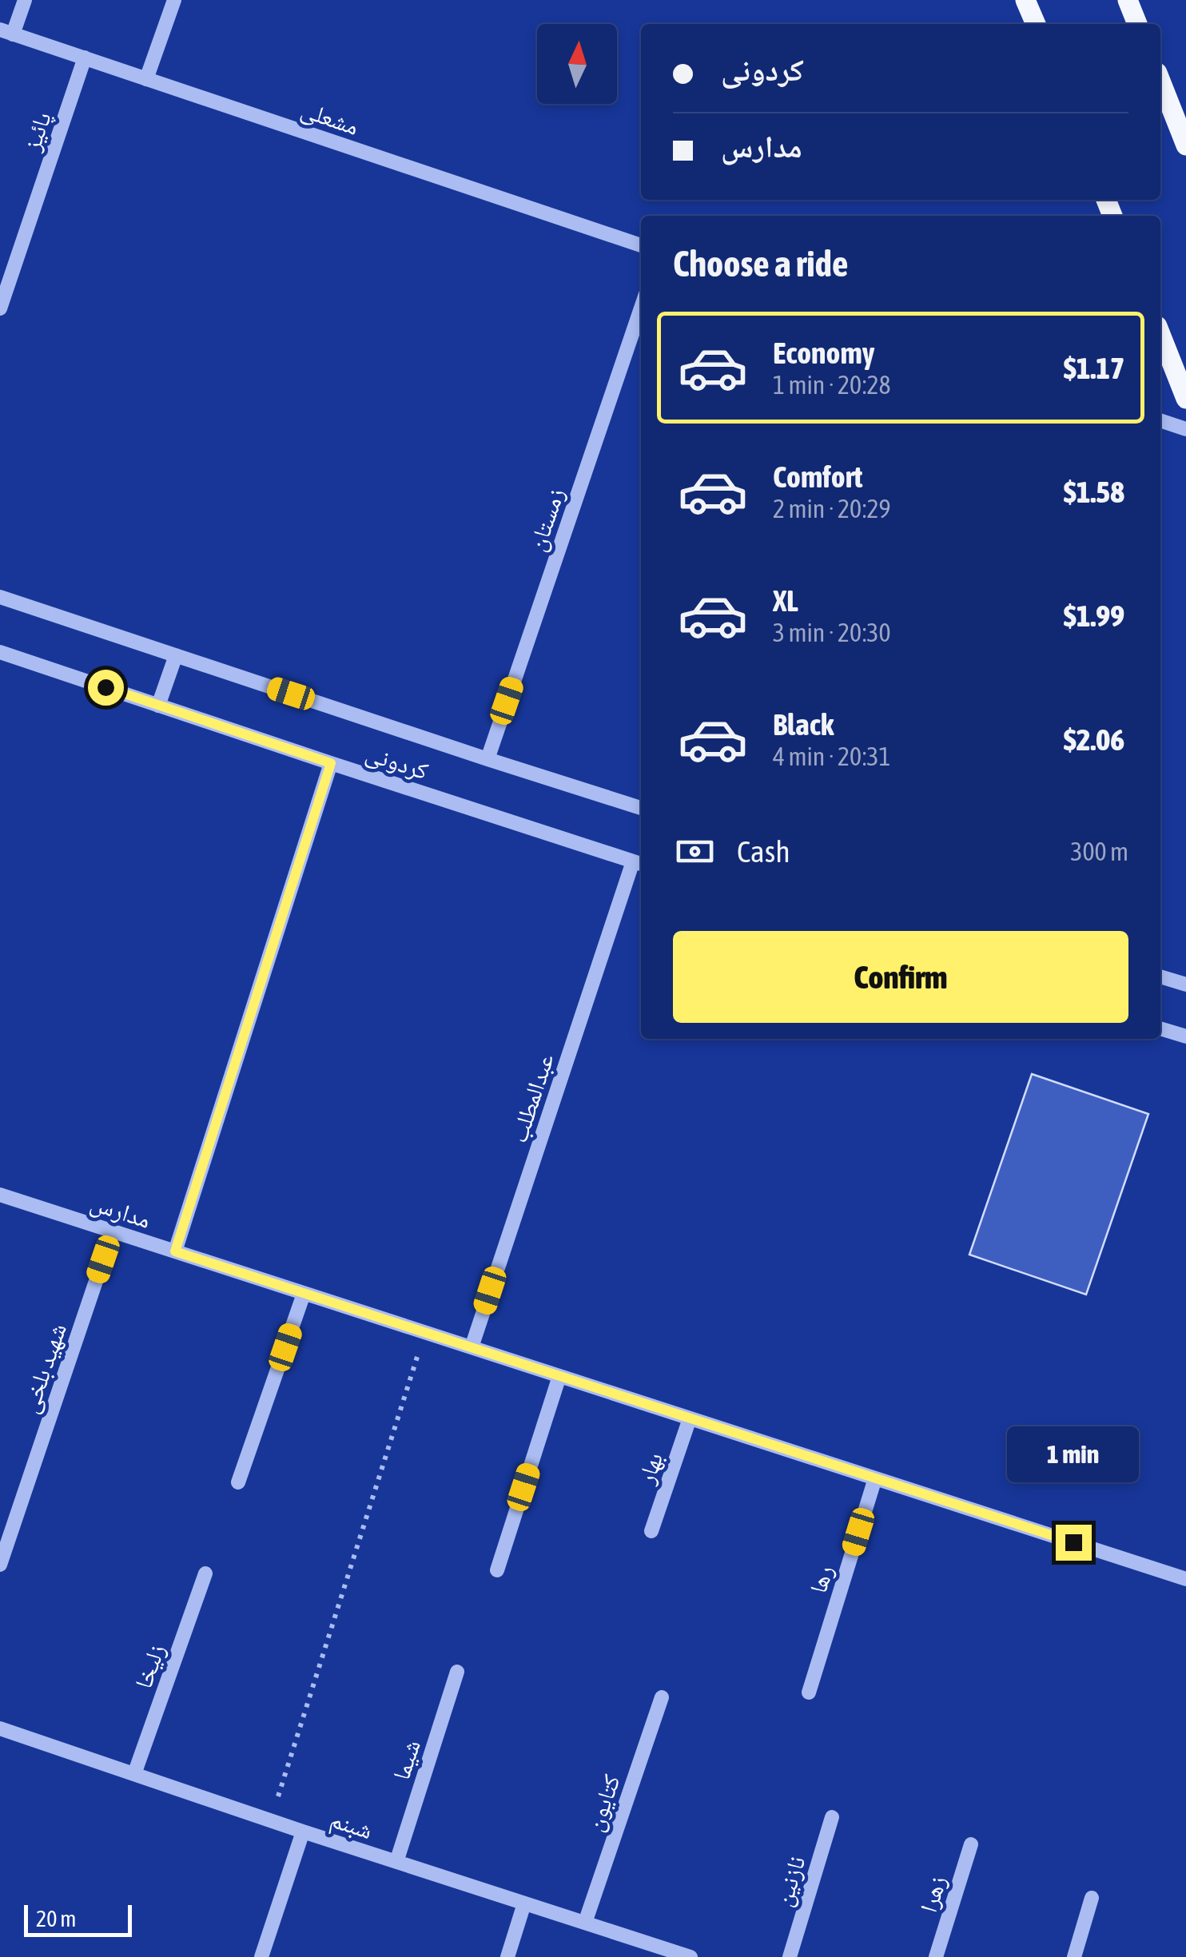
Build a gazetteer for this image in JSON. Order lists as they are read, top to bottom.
{
  "streets": {
    "street": [
      "مشعلی",
      "پائیز",
      "زمستان",
      "کردونی",
      "عبدالمطلب",
      "مدارس",
      "شهید بلخی",
      "بهار",
      "رها",
      "زلیخا",
      "شیما",
      "کتایون",
      "شبنم",
      "نازنین",
      "زهرا"
    ]
  },
  "crossings": [
    ["مشعلی", "پائیز"],
    ["زمستان", "کردونی"],
    ["کردونی", "عبدالمطلب"],
    ["عبدالمطلب", "مدارس"],
    ["مدارس", "شهید بلخی"],
    ["مدارس", "بهار"],
    ["مدارس", "رها"],
    ["زلیخا", "شبنم"],
    ["شیما", "شبنم"],
    ["کتایون", "شبنم"]
  ],
  "scale_bar": "20 m",
  "north": "top",
  "page": {
    "banner": ["کردونی", "مدارس"],
    "heading": "Choose a ride",
    "list": [
      {
        "name": "Economy",
        "note": "1 min · 20:28",
        "value": "$1.17"
      },
      {
        "name": "Comfort",
        "note": "2 min · 20:29",
        "value": "$1.58"
      },
      {
        "name": "XL",
        "note": "3 min · 20:30",
        "value": "$1.99"
      },
      {
        "name": "Black",
        "note": "4 min · 20:31",
        "value": "$2.06"
      }
    ],
    "pay": ["Cash", "300 m"],
    "buttons": "Confirm",
    "bubble": "1 min",
    "scale": "20 m"
  }
}
